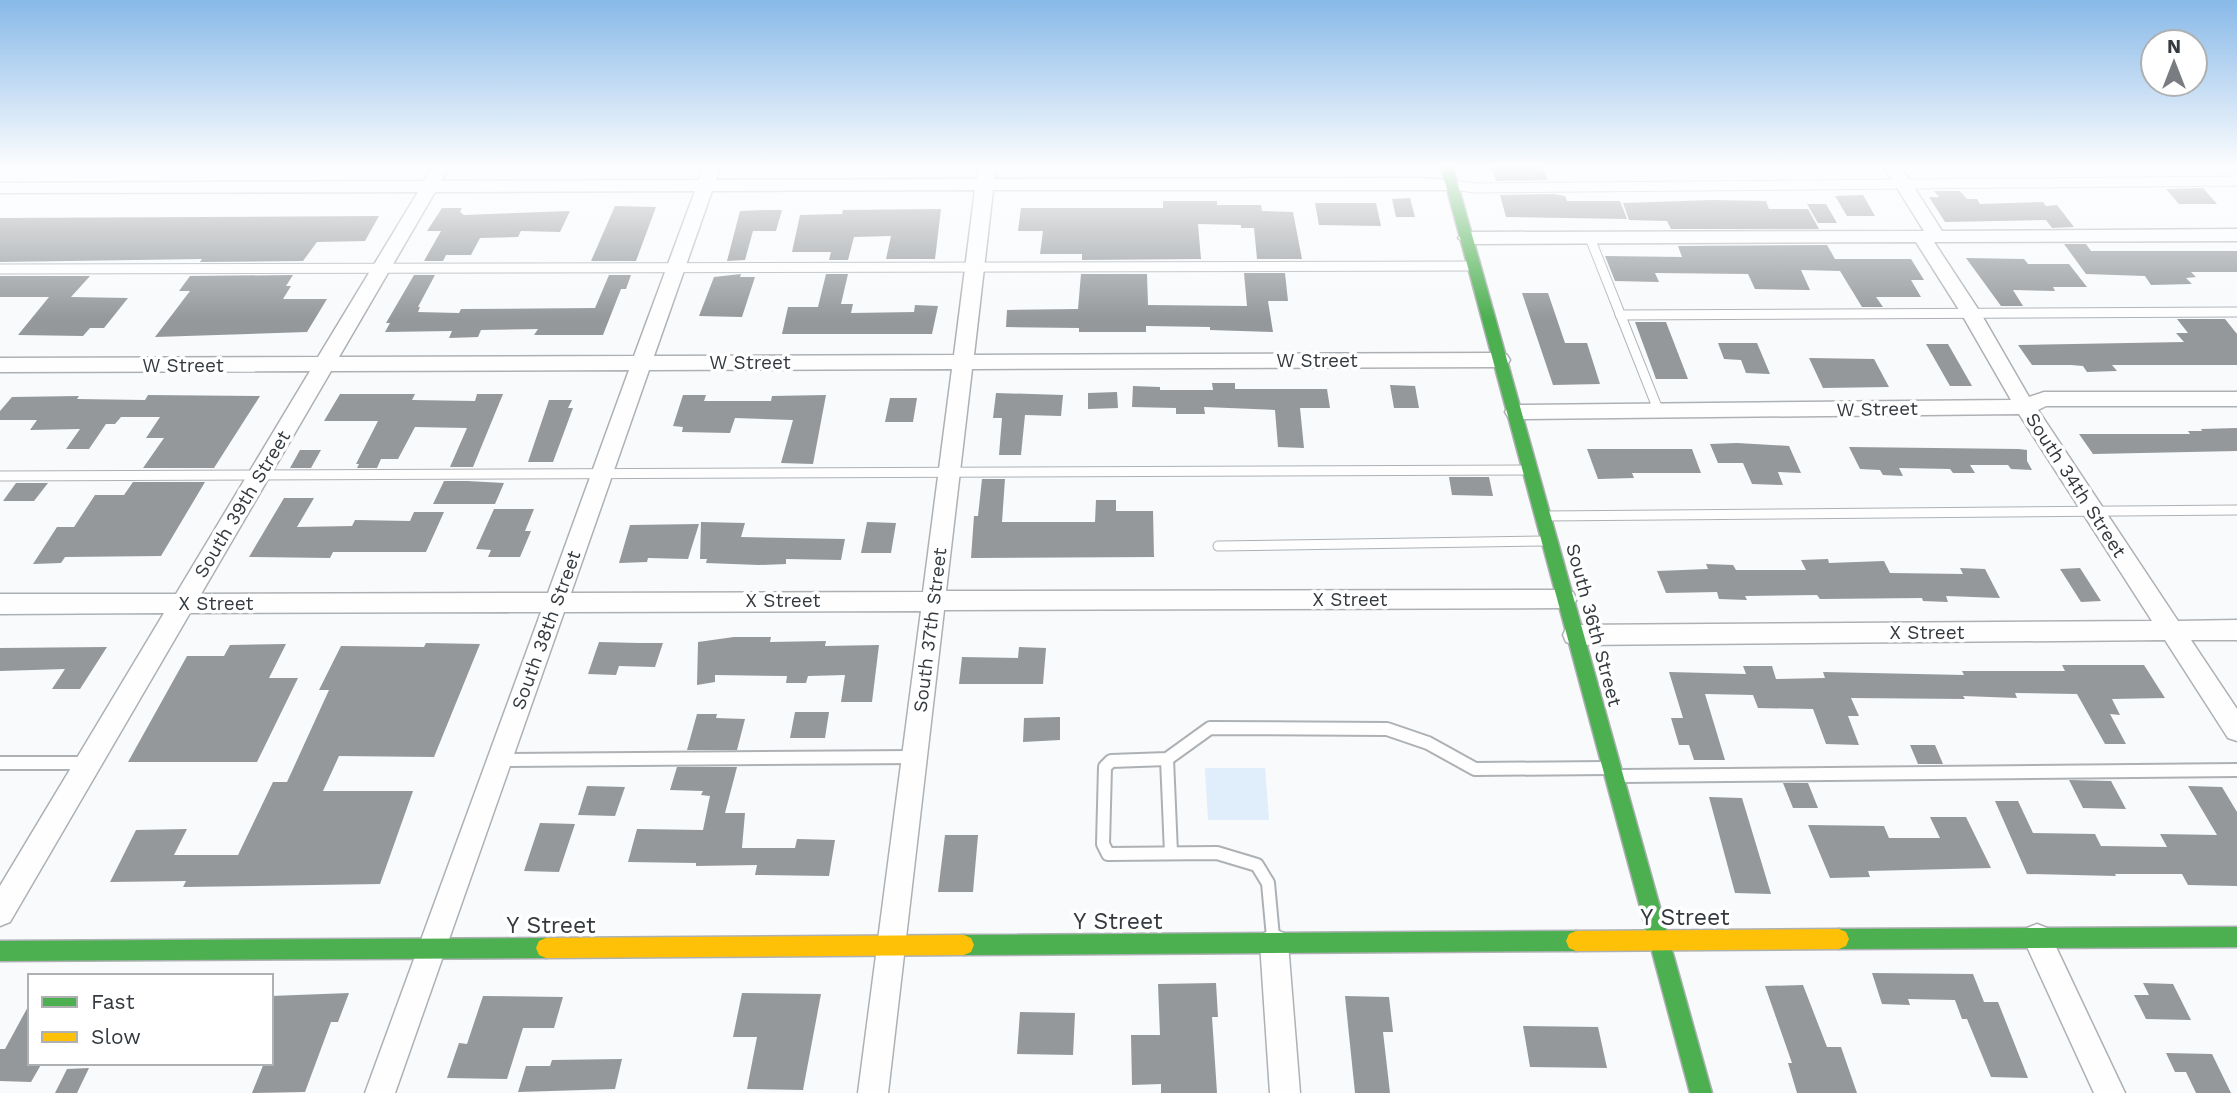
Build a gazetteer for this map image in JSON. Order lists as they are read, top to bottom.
{
  "streets": {
    "street": [
      "W Street",
      "South 34th Street",
      "South 39th Street",
      "X Street",
      "South 36th Street",
      "South 38th Street",
      "South 37th Street",
      "Y Street"
    ]
  },
  "crossings": [
    ["W Street", "South 34th Street"],
    ["W Street", "South 39th Street"],
    ["W Street", "South 36th Street"],
    ["W Street", "South 38th Street"],
    ["W Street", "South 37th Street"],
    ["South 34th Street", "X Street"],
    ["South 39th Street", "X Street"],
    ["X Street", "South 36th Street"],
    ["X Street", "South 38th Street"],
    ["X Street", "South 37th Street"],
    ["South 36th Street", "Y Street"],
    ["South 38th Street", "Y Street"],
    ["South 37th Street", "Y Street"]
  ],
  "legend": ["Fast", "Slow"],
  "north": "top"
}
